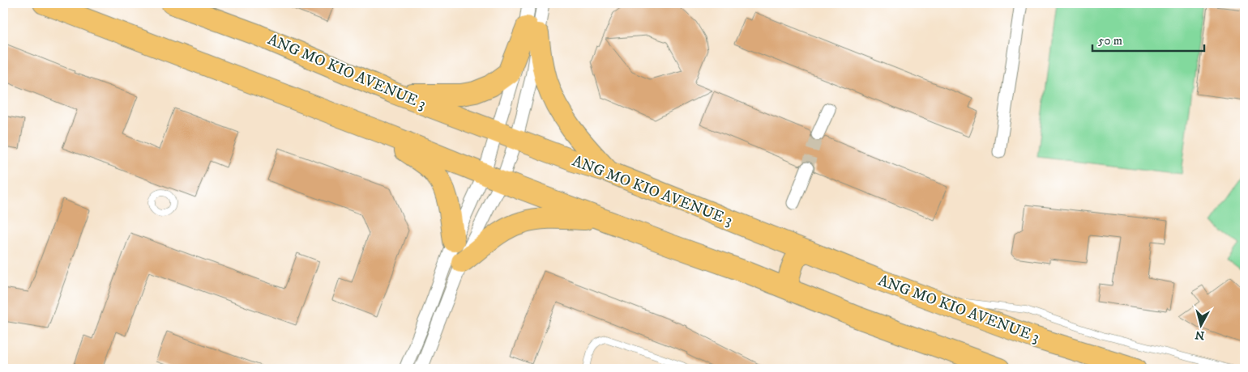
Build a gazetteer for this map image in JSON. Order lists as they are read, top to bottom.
{
  "streets": {
    "highway": ["ANG MO KIO AVENUE 3"]
  },
  "scale_bar": "50 m",
  "north": "bottom"
}
